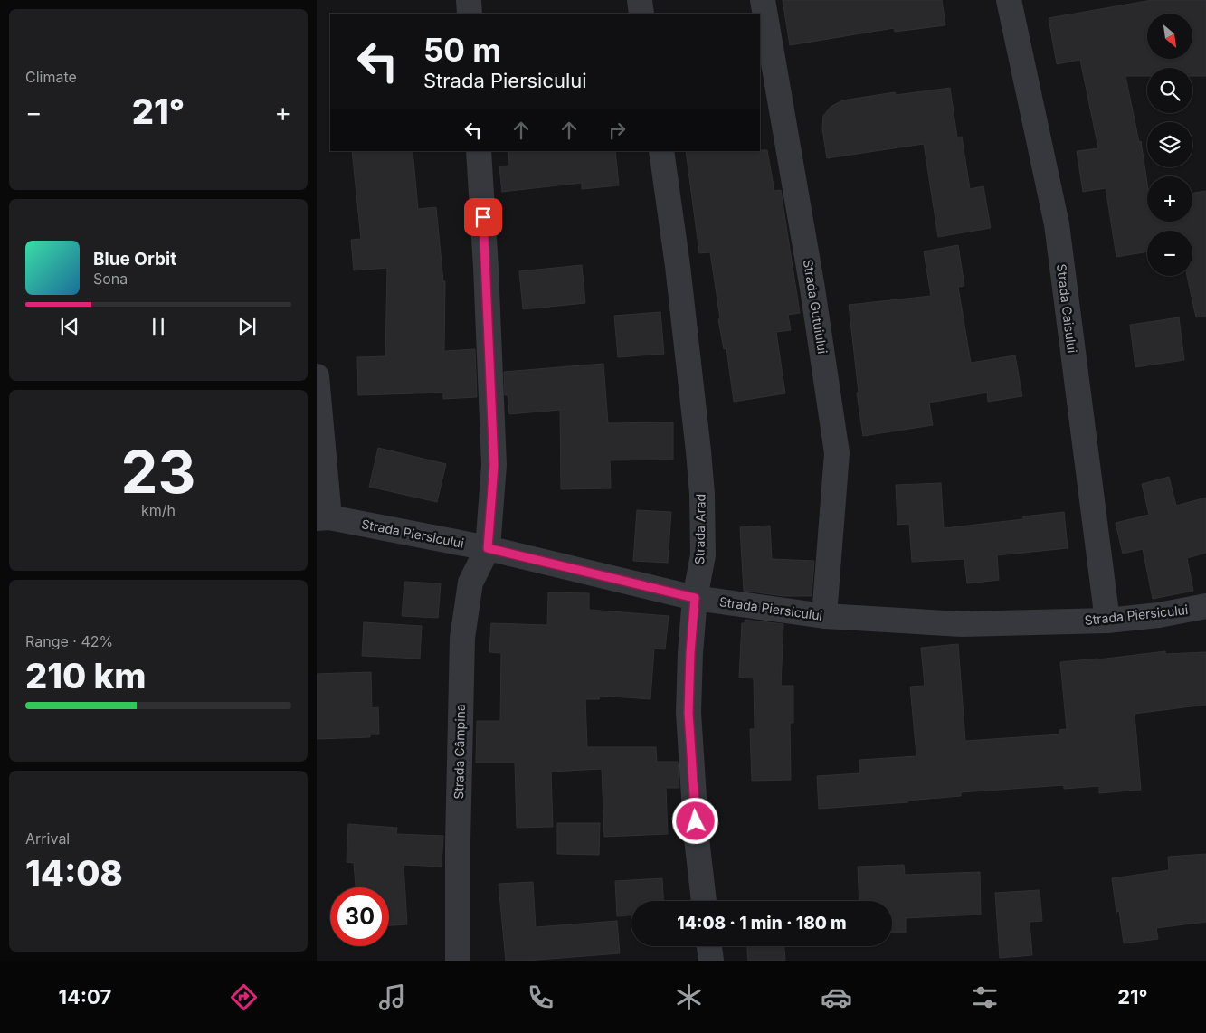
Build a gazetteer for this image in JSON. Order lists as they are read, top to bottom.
{
  "streets": {
    "street": [
      "Strada Gutuiului",
      "Strada Caisului",
      "Strada Arad",
      "Strada Piersicului",
      "Strada Câmpina"
    ]
  },
  "crossings": [
    ["Strada Gutuiului", "Strada Piersicului"],
    ["Strada Caisului", "Strada Piersicului"],
    ["Strada Arad", "Strada Piersicului"],
    ["Strada Piersicului", "Strada Câmpina"]
  ],
  "north": "bottom right",
  "page": {
    "tile": [
      "Climate",
      ["23", "km/h"],
      ["Range · 42%", "210 km"],
      ["Arrival", "14:08"]
    ],
    "map_buttons": ["+", "−"],
    "turn": ["50 m", "Strada Piersicului"],
    "heat": ["−", "21°", "+"],
    "song": ["Blue Orbit", "Sona"],
    "limit": "30",
    "trip": "14:08 · 1 min · 180 m",
    "tabs": ["14:07", "21°"]
  }
}
